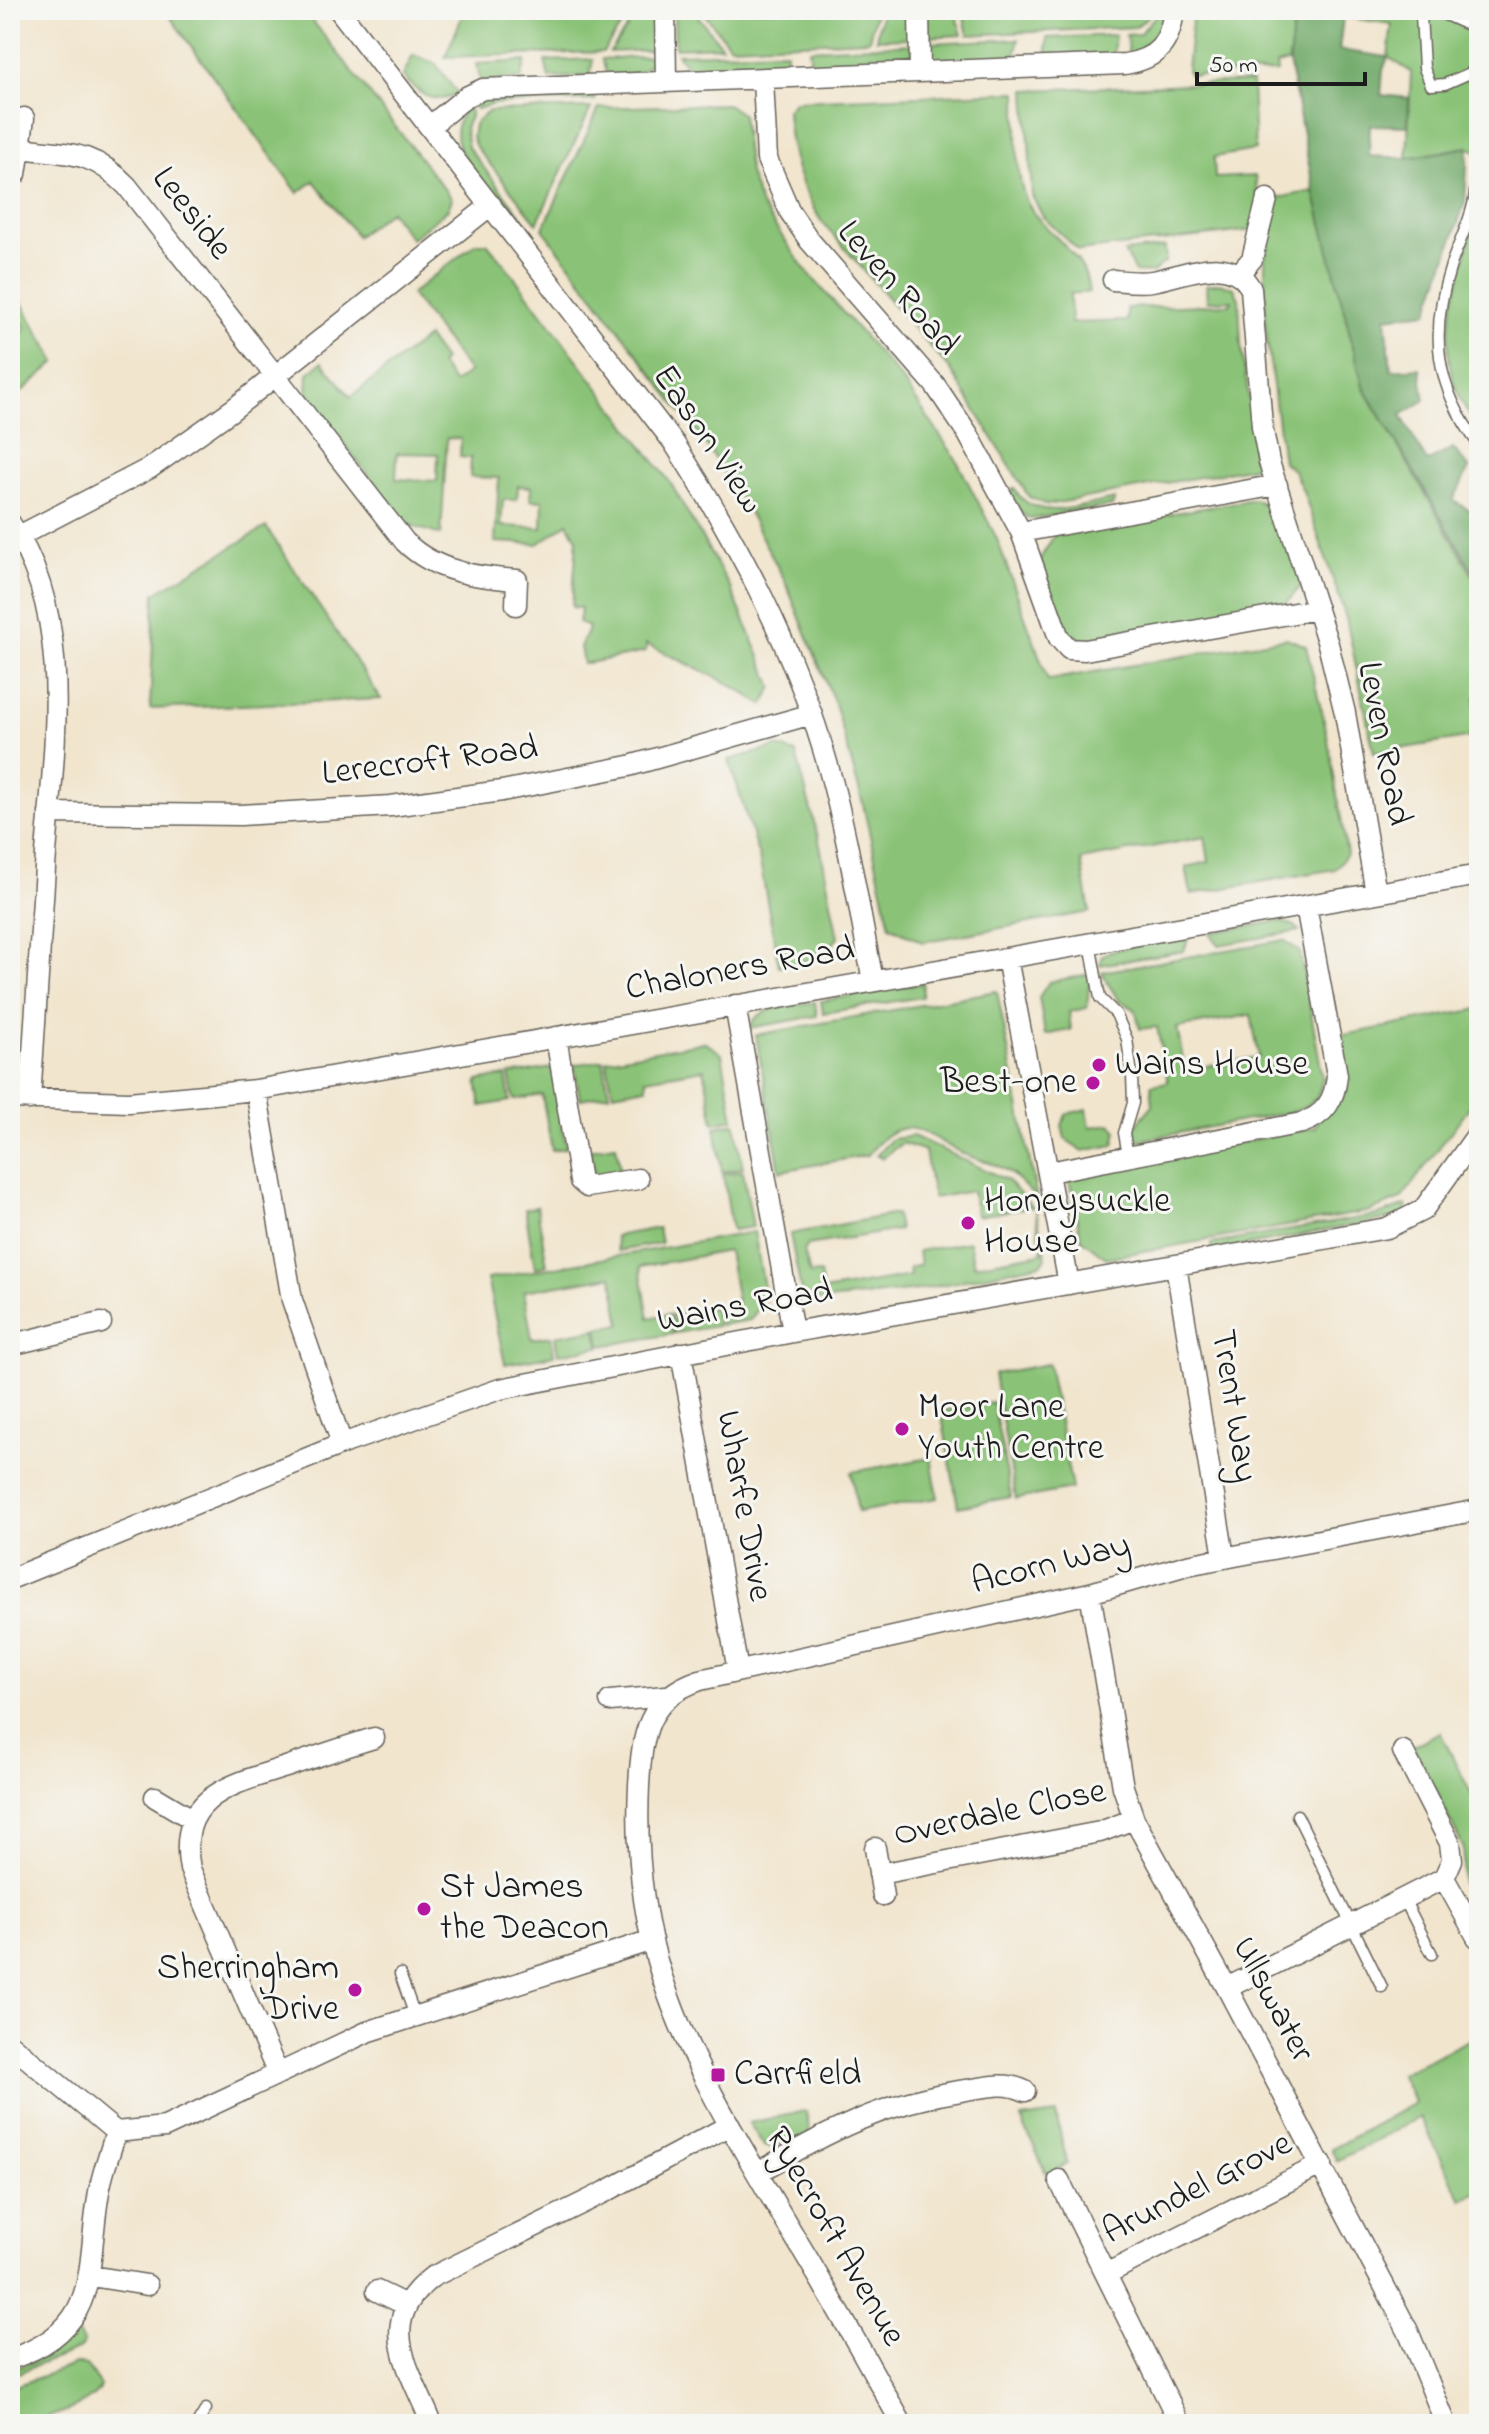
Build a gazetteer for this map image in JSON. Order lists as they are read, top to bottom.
{
  "streets": {
    "street": [
      "Leeside",
      "Leven Road",
      "Eason View",
      "Lerecroft Road",
      "Chaloners Road",
      "Wains Road",
      "Trent Way",
      "Wharfe Drive",
      "Acorn Way",
      "Overdale Close",
      "Ullswater",
      "Arundel Grove",
      "Ryecroft Avenue"
    ]
  },
  "crossings": [
    ["Leven Road", "Chaloners Road"],
    ["Eason View", "Lerecroft Road"],
    ["Eason View", "Chaloners Road"],
    ["Wains Road", "Trent Way"],
    ["Wains Road", "Wharfe Drive"],
    ["Trent Way", "Acorn Way"],
    ["Wharfe Drive", "Acorn Way"],
    ["Acorn Way", "Ullswater"],
    ["Acorn Way", "Ryecroft Avenue"],
    ["Overdale Close", "Ullswater"],
    ["Ullswater", "Arundel Grove"]
  ],
  "places": {
    "other": [
      "Wains House",
      "Best-one",
      "Honeysuckle House",
      "Moor Lane Youth Centre",
      "St James the Deacon",
      "Sherringham Drive"
    ],
    "transit": ["Carrfield"]
  },
  "scale_bar": "50 m"
}
